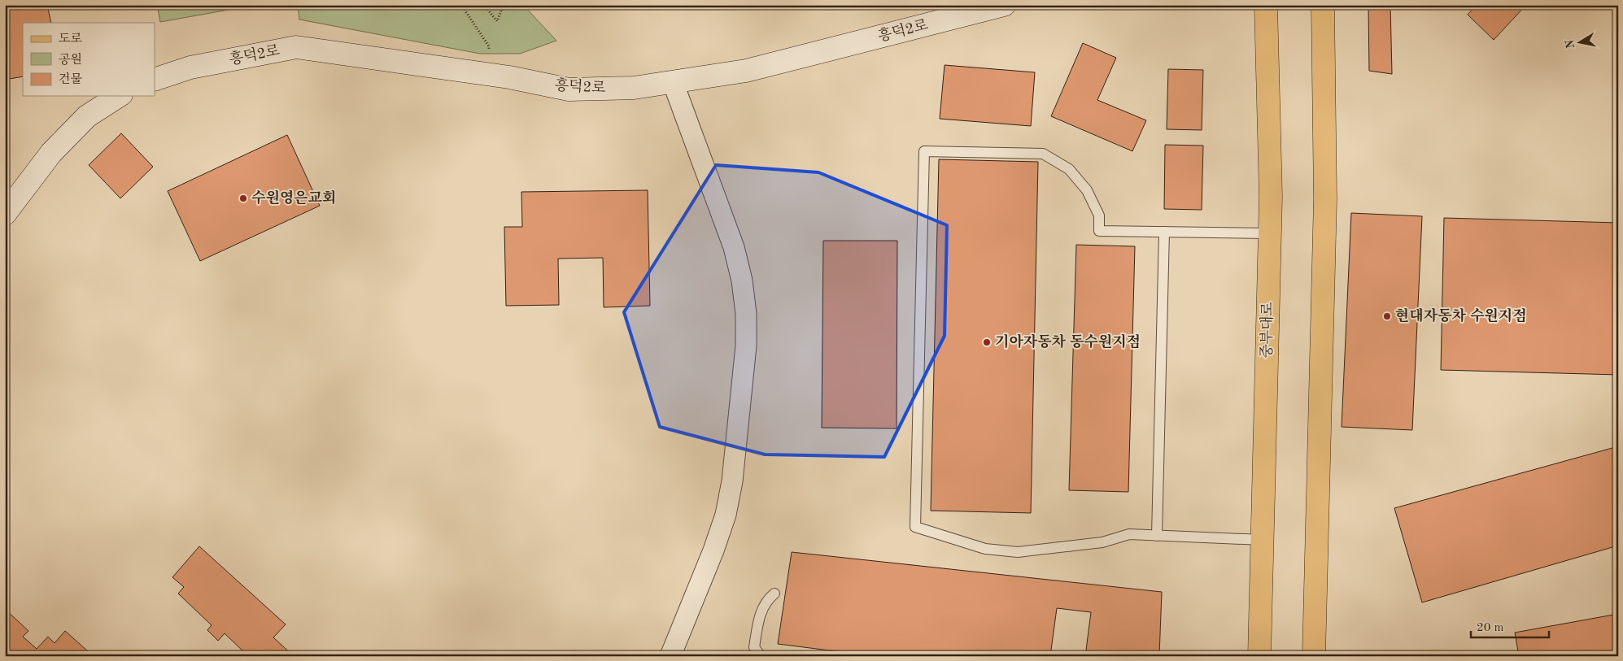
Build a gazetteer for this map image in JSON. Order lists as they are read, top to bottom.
{
  "streets": {
    "main road": ["중부대로"],
    "street": ["흥덕2로"]
  },
  "places": ["수원영은교회", "현대자동차 수원지점", "기아자동차 동수원지점"],
  "legend": ["도로", "공원", "건물"],
  "scale_bar": "20 m",
  "north": "left"
}
